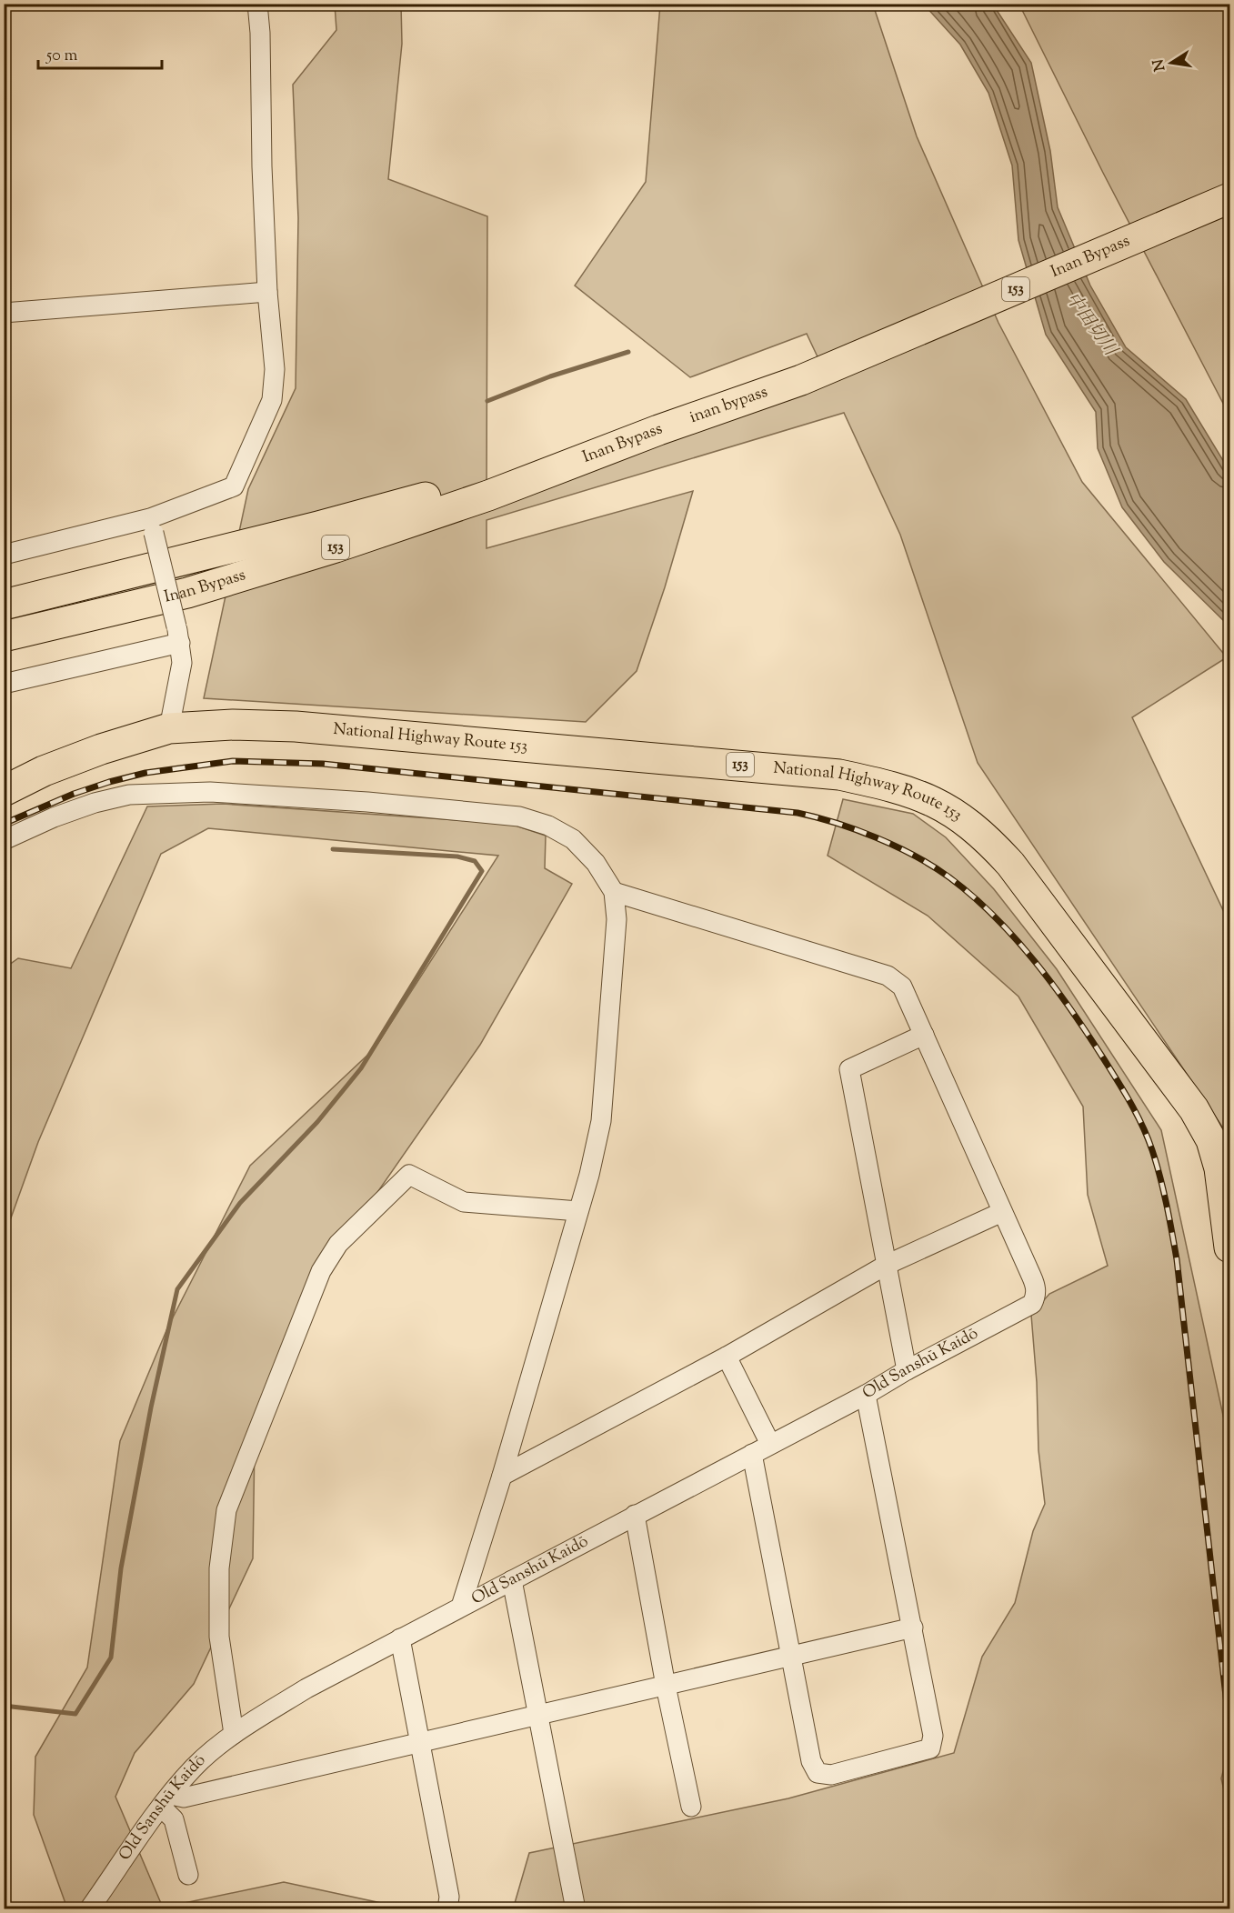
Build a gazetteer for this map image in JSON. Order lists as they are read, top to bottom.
{
  "streets": {
    "highway": [
      "Inan Bypass",
      "153",
      "inan bypass",
      "National Highway Route 153"
    ],
    "street": ["Old Sanshū Kaidō"]
  },
  "crossings": [
    ["Inan Bypass", "inan bypass"]
  ],
  "water": ["中田切川"],
  "scale_bar": "50 m",
  "north": "left"
}
